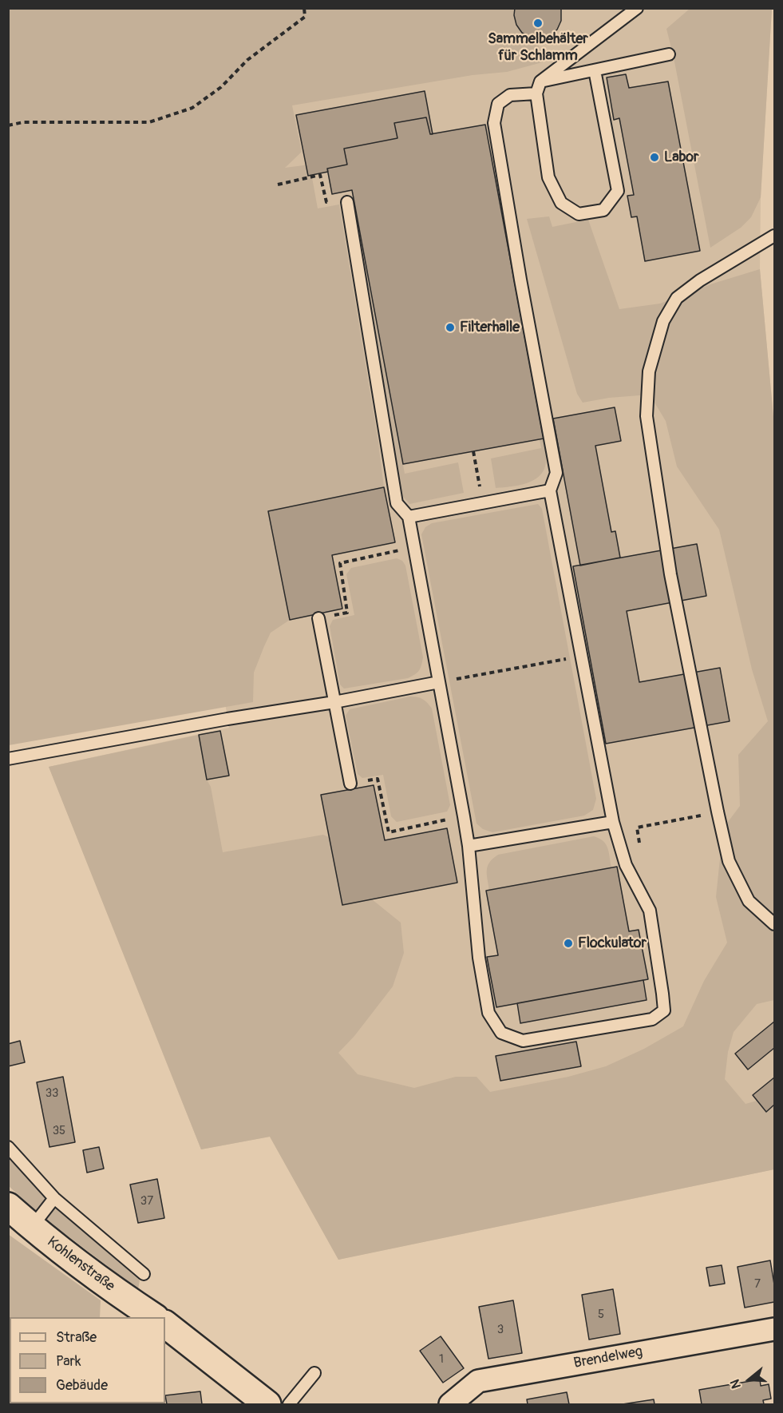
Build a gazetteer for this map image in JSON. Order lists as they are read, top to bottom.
{
  "streets": {
    "street": ["Kohlenstraße", "Brendelweg"]
  },
  "places": [
    "Sammelbehälter für Schlamm",
    "Labor",
    "Filterhalle",
    "Flockulator"
  ],
  "house_numbers": [
    "33",
    "35",
    "37",
    "7",
    "5",
    "3",
    "1"
  ],
  "legend": ["Straße", "Park", "Gebäude"],
  "north": "left"
}
